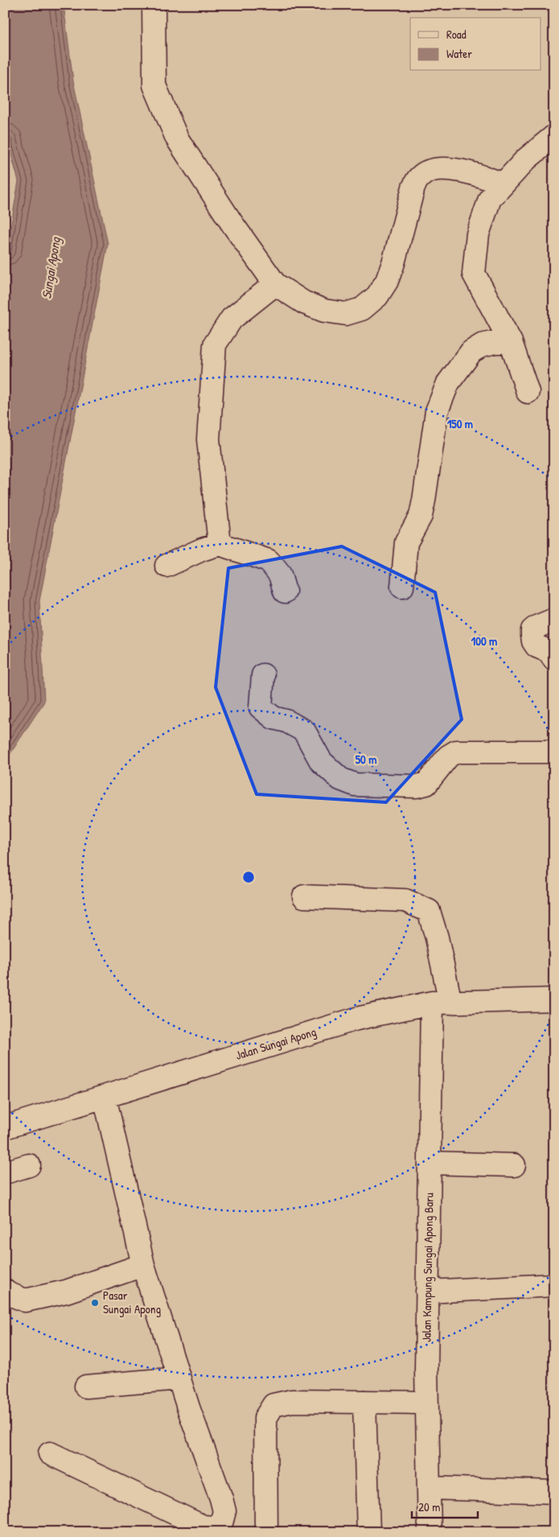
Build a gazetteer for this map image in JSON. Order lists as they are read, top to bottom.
{
  "streets": {
    "street": ["Jalan Sungai Apong", "Jalan Kampung Sungai Apong Baru"]
  },
  "crossings": [
    ["Jalan Sungai Apong", "Jalan Kampung Sungai Apong Baru"]
  ],
  "water": ["Sungai Apong"],
  "places": ["Pasar Sungai Apong"],
  "legend": ["Road", "Water"],
  "scale_bar": "20 m",
  "rings": ["150 m", "100 m", "50 m"]
}
